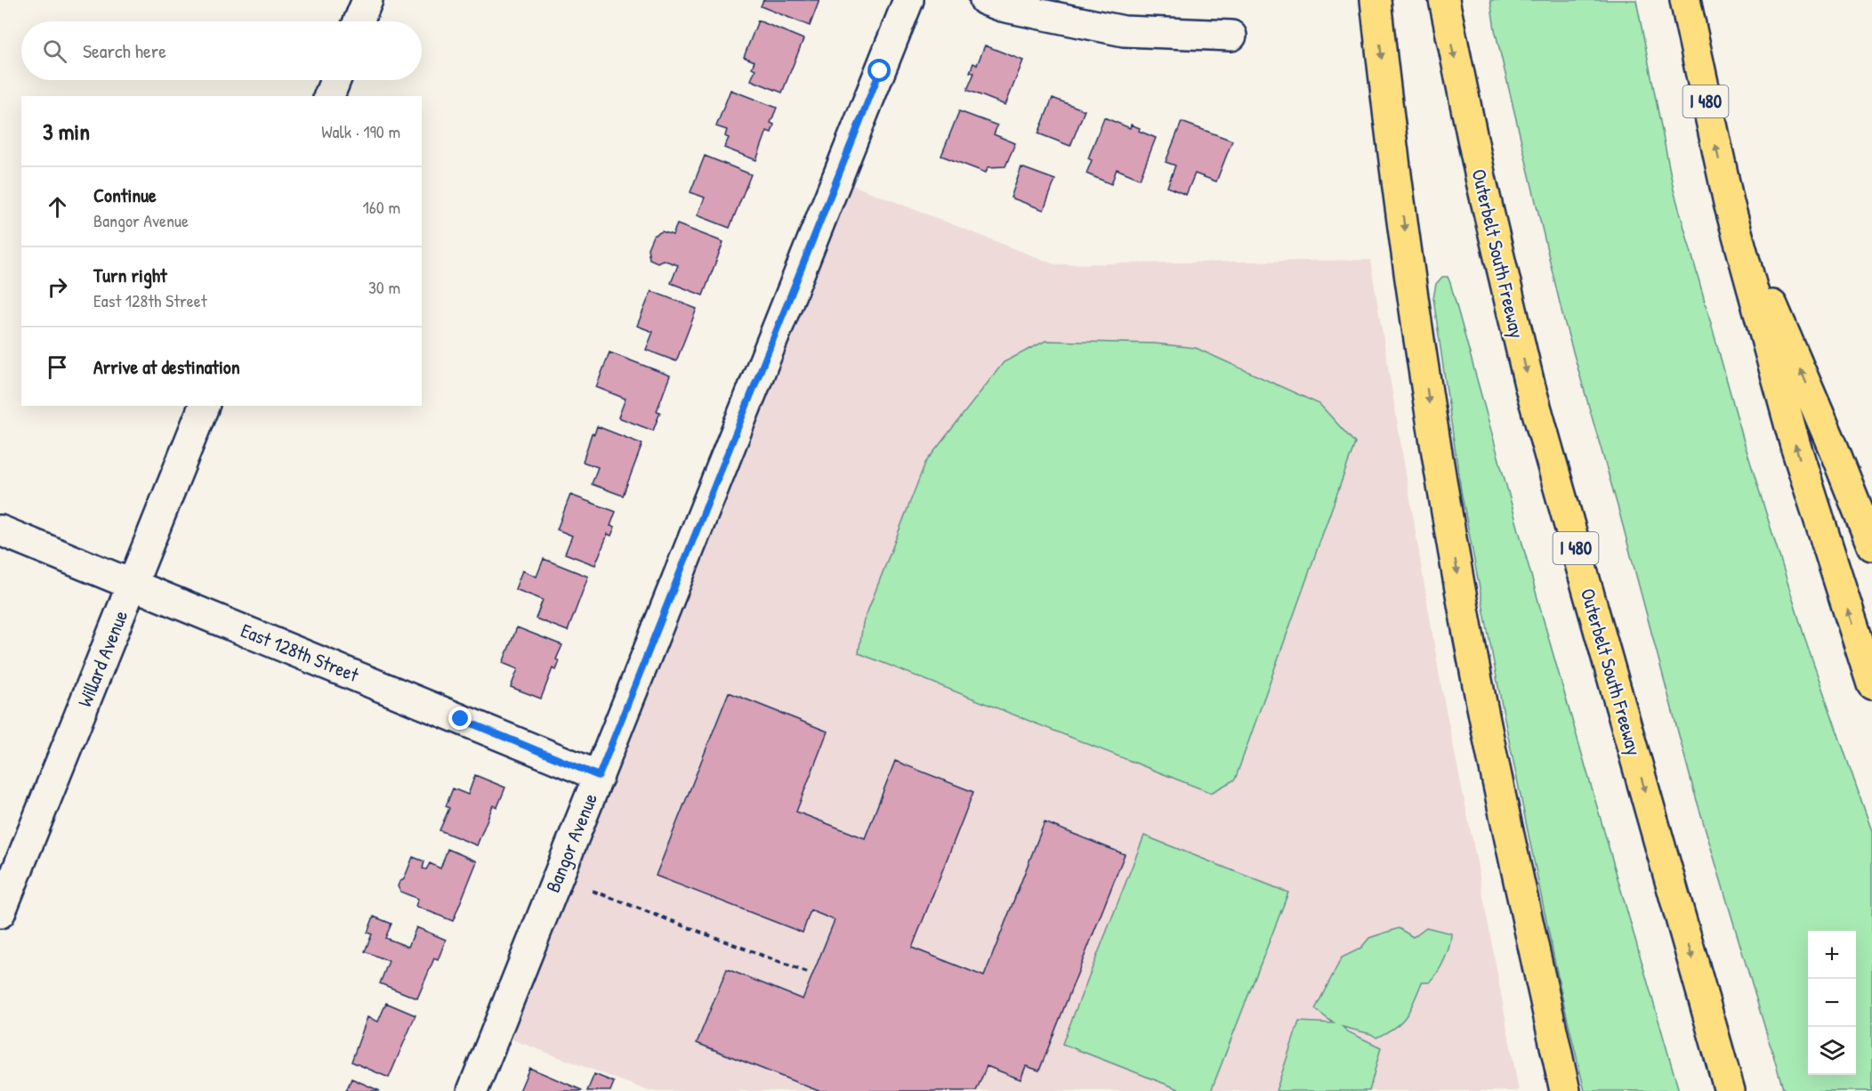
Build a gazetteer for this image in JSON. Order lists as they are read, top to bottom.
{
  "streets": {
    "highway": ["I 480", "Outerbelt South Freeway"],
    "street": ["East 128th Street", "Willard Avenue", "Bangor Avenue"]
  },
  "crossings": [
    ["East 128th Street", "Willard Avenue"],
    ["East 128th Street", "Bangor Avenue"]
  ],
  "page": {
    "search": "Search here",
    "heading": ["3 min", "Walk · 190 m"],
    "list": [
      ["Continue", "Bangor Avenue", "160 m"],
      ["Turn right", "East 128th Street", "30 m"],
      "Arrive at destination"
    ],
    "map_buttons": ["+", "−"]
  }
}
